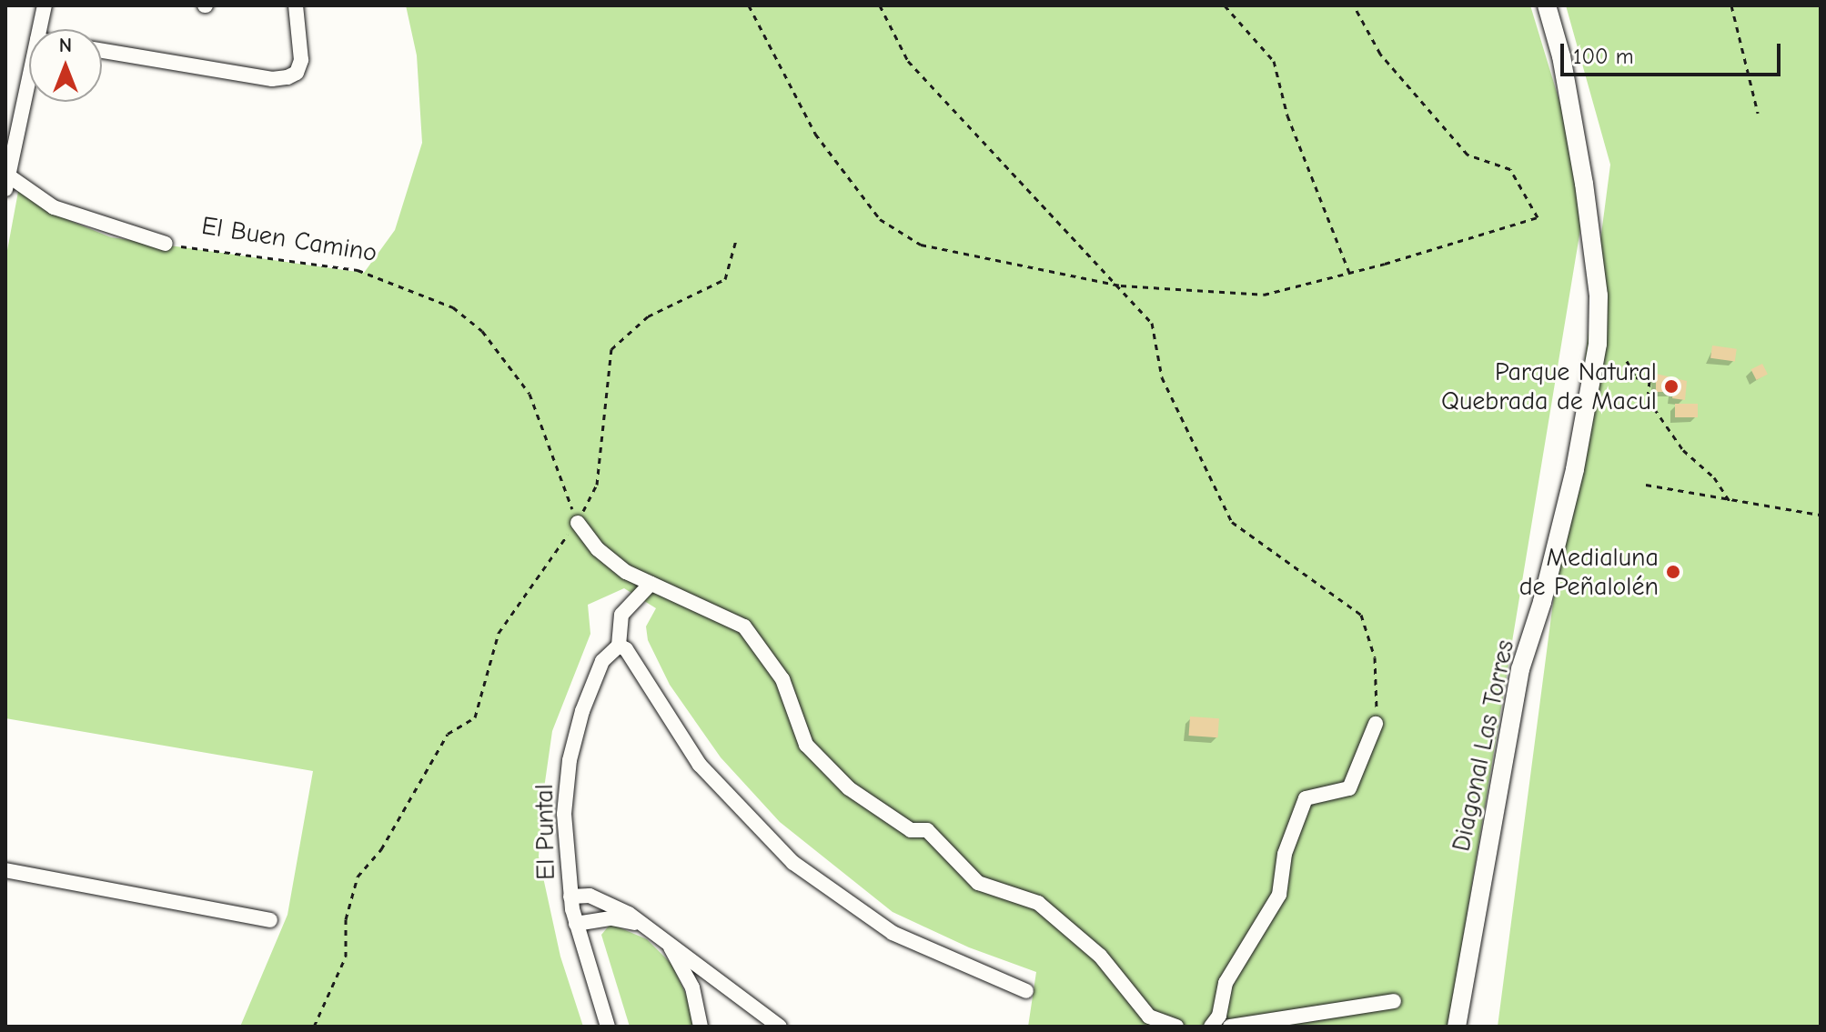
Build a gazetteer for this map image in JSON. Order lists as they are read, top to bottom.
{
  "streets": {
    "street": ["El Buen Camino", "Diagonal Las Torres", "El Puntal"]
  },
  "places": ["Parque Natural Quebrada de Macul", "Medialuna de Peñalolén"],
  "scale_bar": "100 m",
  "north": "top"
}
